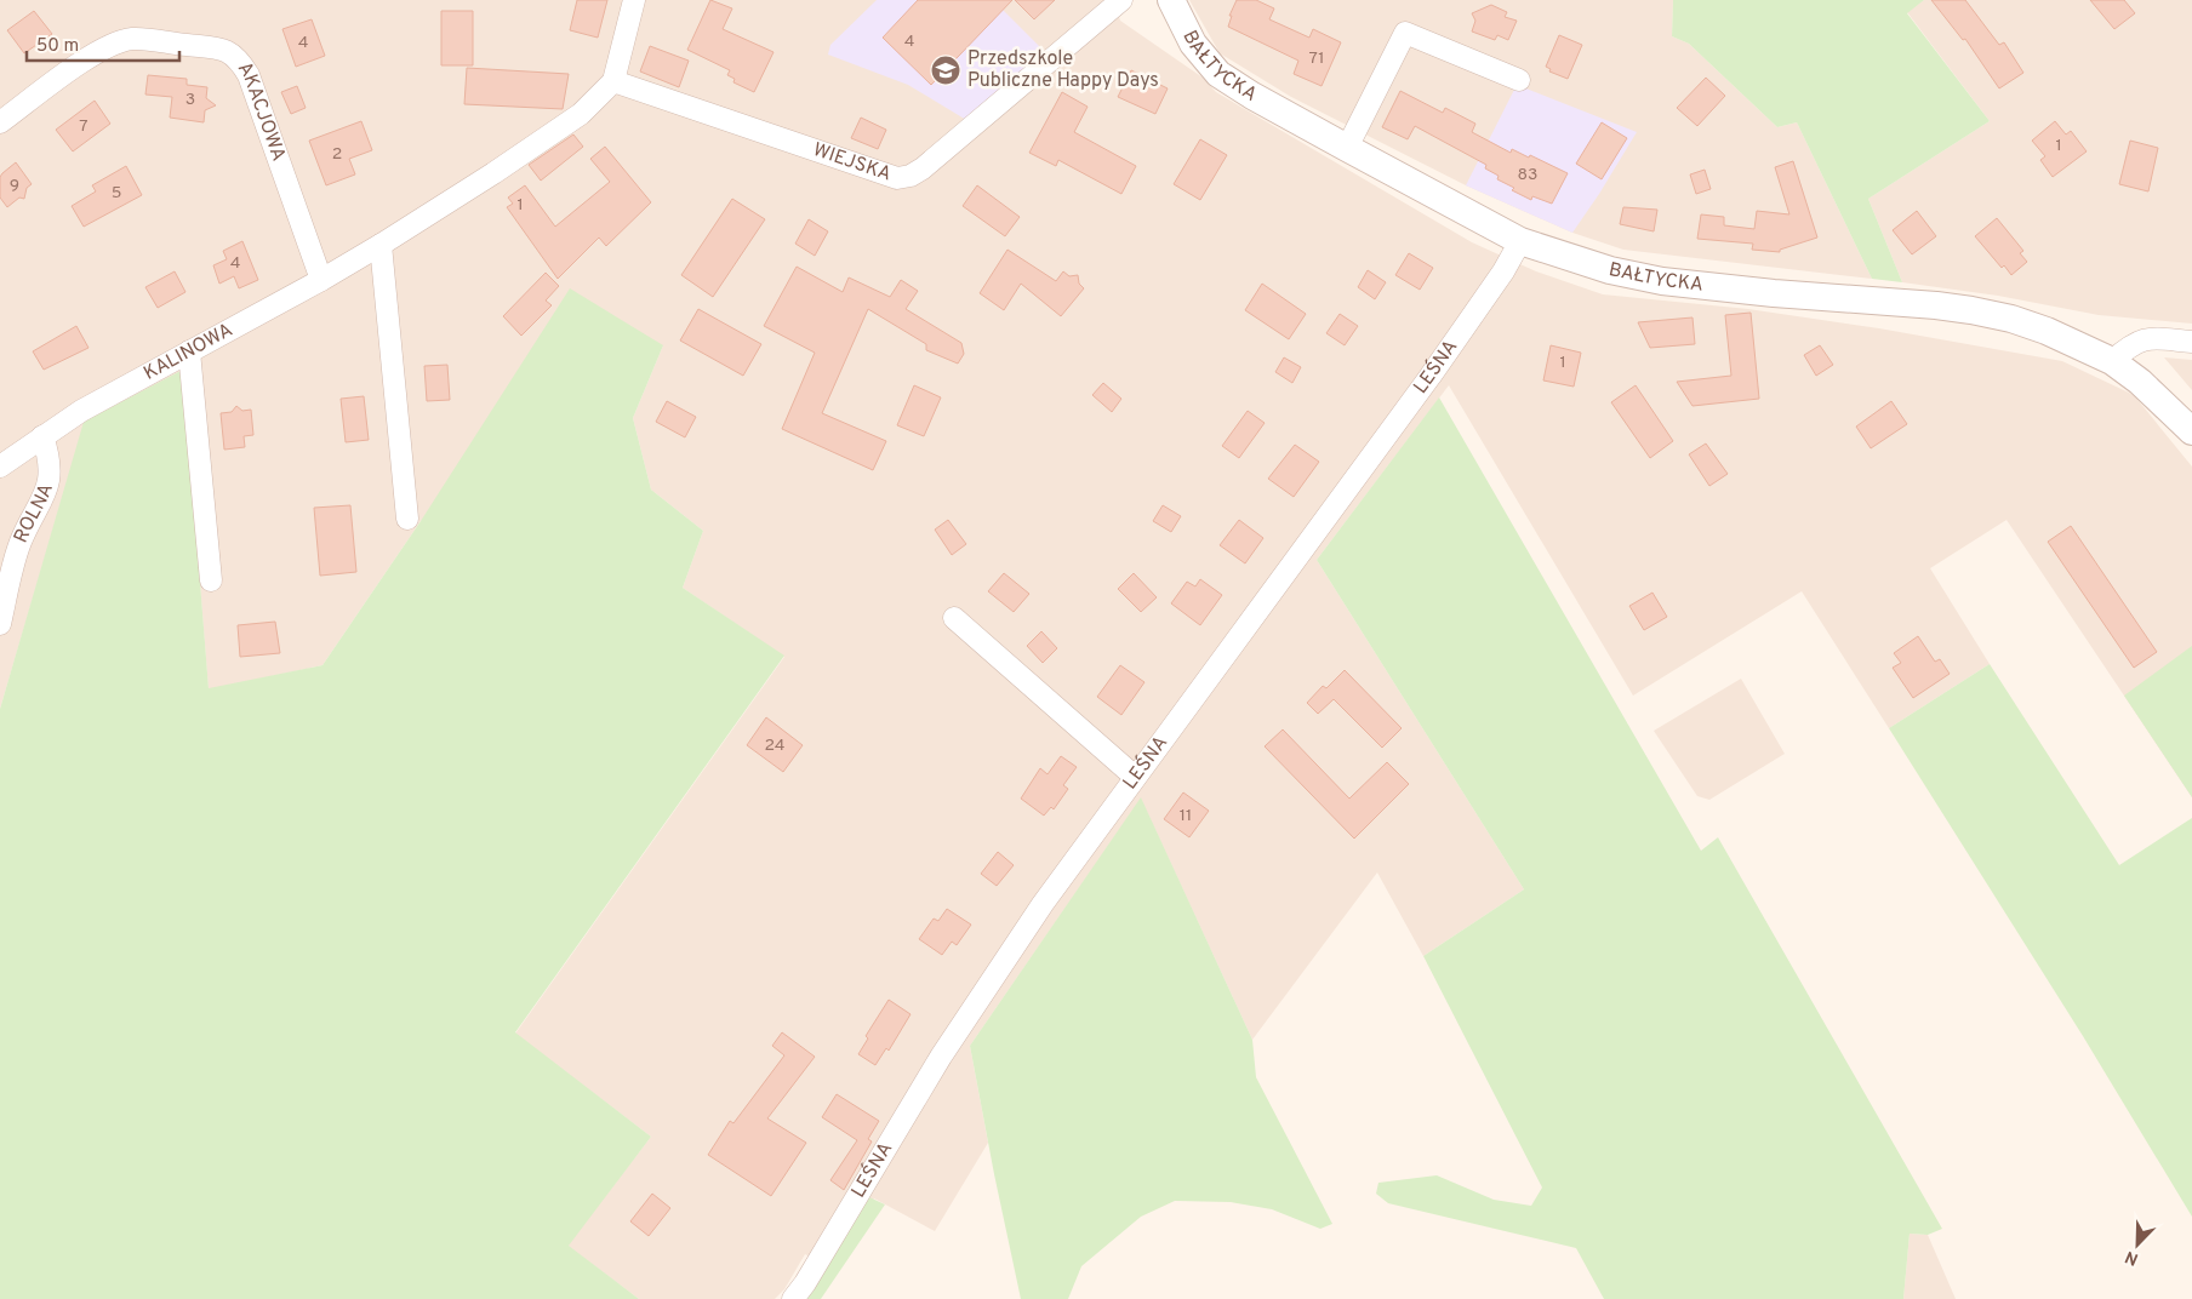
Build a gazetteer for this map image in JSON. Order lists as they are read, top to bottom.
{
  "streets": {
    "street": [
      "BAŁTYCKA",
      "AKACJOWA",
      "WIEJSKA",
      "KALINOWA",
      "LEŚNA",
      "ROLNA"
    ]
  },
  "crossings": [
    ["BAŁTYCKA", "LEŚNA"],
    ["AKACJOWA", "KALINOWA"],
    ["WIEJSKA", "KALINOWA"],
    ["KALINOWA", "ROLNA"]
  ],
  "places": {
    "school or university": ["Przedszkole Publiczne Happy Days"]
  },
  "house_numbers": [
    "4",
    "4",
    "71",
    "3",
    "7",
    "1",
    "2",
    "83",
    "9",
    "5",
    "1",
    "4",
    "1",
    "24",
    "11"
  ],
  "scale_bar": "50 m",
  "north": "bottom left"
}
